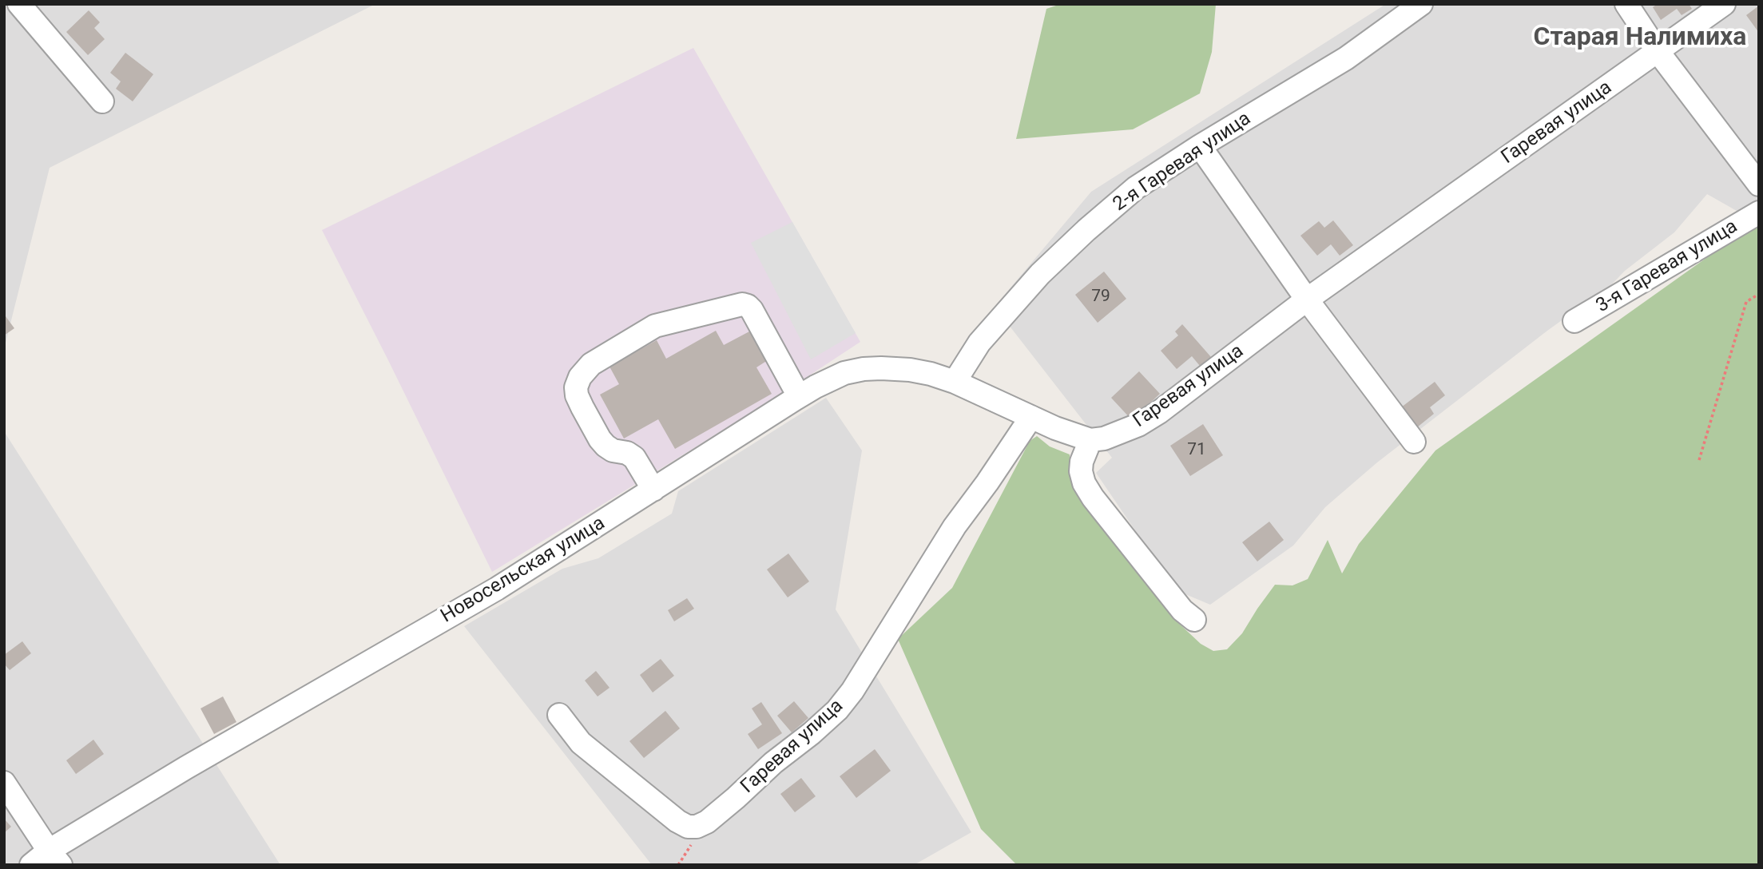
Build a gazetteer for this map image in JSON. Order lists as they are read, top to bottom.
{
  "streets": {
    "street": [
      "Гаревая улица",
      "2-я Гаревая улица",
      "3-я Гаревая улица",
      "Новосельская улица"
    ]
  },
  "crossings": [
    ["Гаревая улица", "Новосельская улица"],
    ["2-я Гаревая улица", "Новосельская улица"]
  ],
  "districts": ["Старая Налимиха"],
  "house_numbers": ["79", "71"]
}
